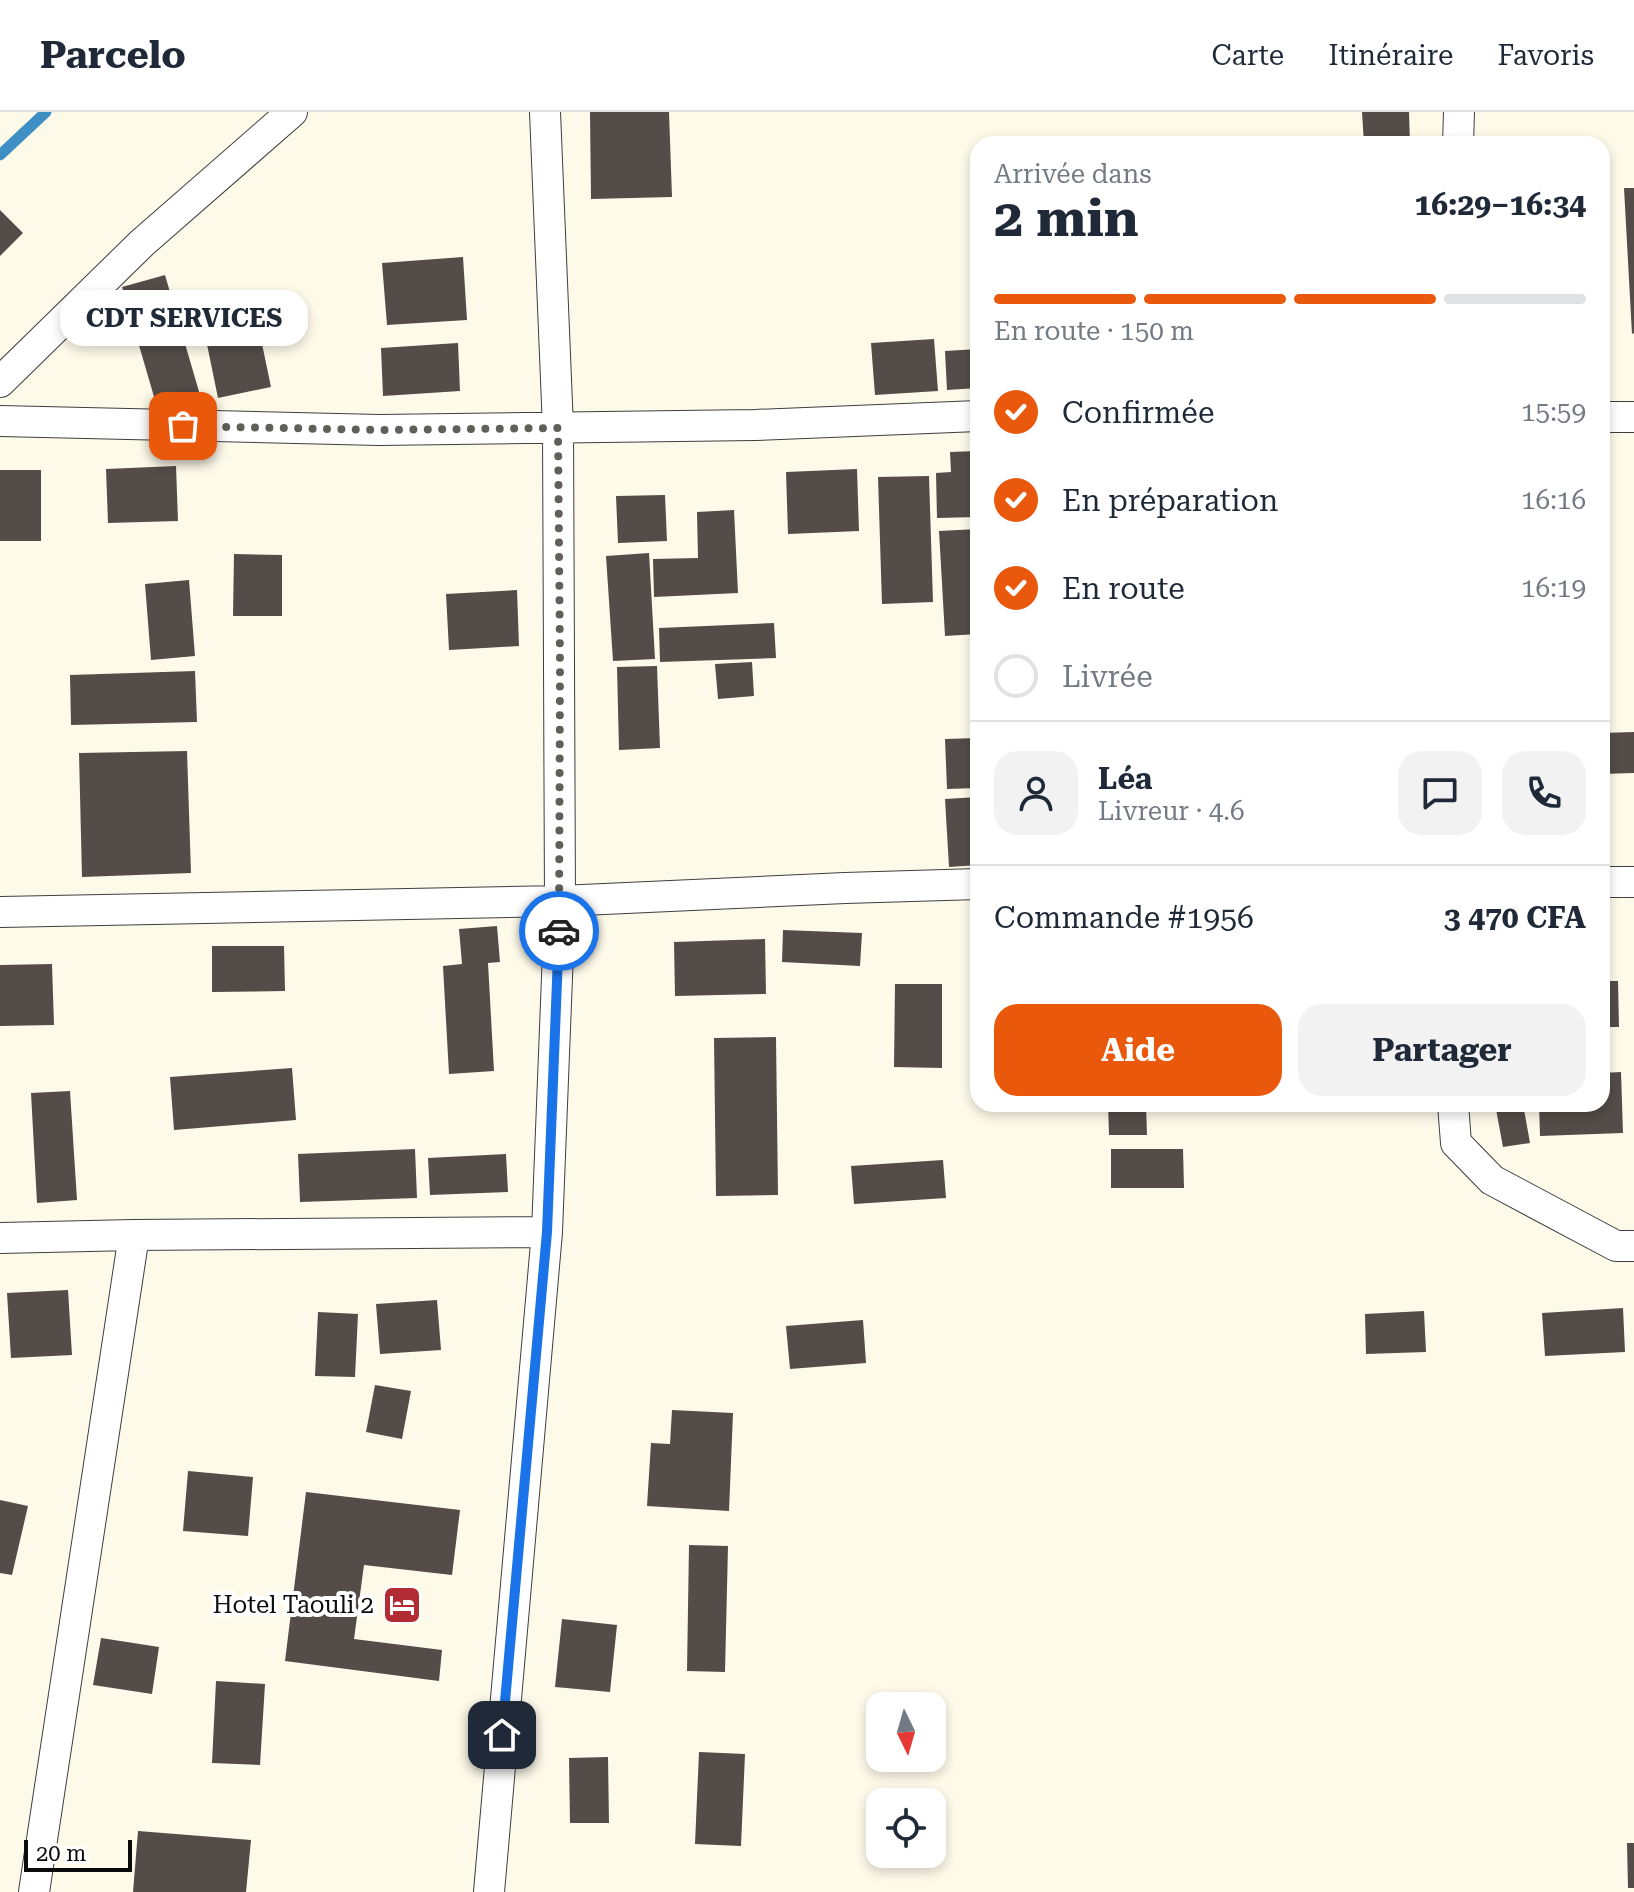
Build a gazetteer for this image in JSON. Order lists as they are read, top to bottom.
{
  "places": {
    "other": ["CDT SERVICES"],
    "hotel": ["Hotel Taouli 2"]
  },
  "scale_bar": "20 m",
  "north": "bottom",
  "page": {
    "header": "Parcelo",
    "nav": ["Carte", "Itinéraire", "Favoris"],
    "heading": ["2 min", "Arrivée dans", "16:29–16:34"],
    "panel": [
      "Léa",
      "Livreur · 4.6",
      "Commande #1956",
      "3 470 CFA"
    ],
    "bar": "En route · 150 m",
    "bubble": "CDT SERVICES",
    "list": [
      ["Confirmée", "15:59"],
      ["En préparation", "16:16"],
      ["En route", "16:19"],
      "Livrée"
    ],
    "buttons": ["Aide", "Partager"],
    "scale": "20 m"
  }
}
